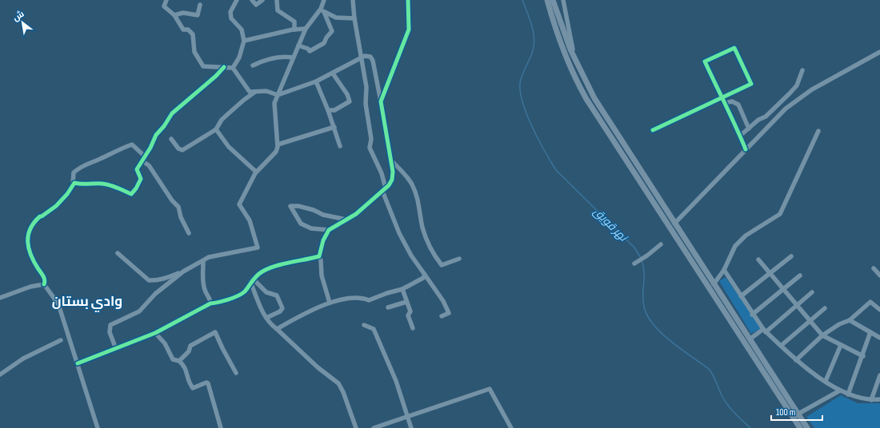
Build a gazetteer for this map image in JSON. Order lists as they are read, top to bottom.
{
  "districts": ["وادي بستان"],
  "water": ["نهر قويق"],
  "scale_bar": "100 m",
  "north": "top left"
}
